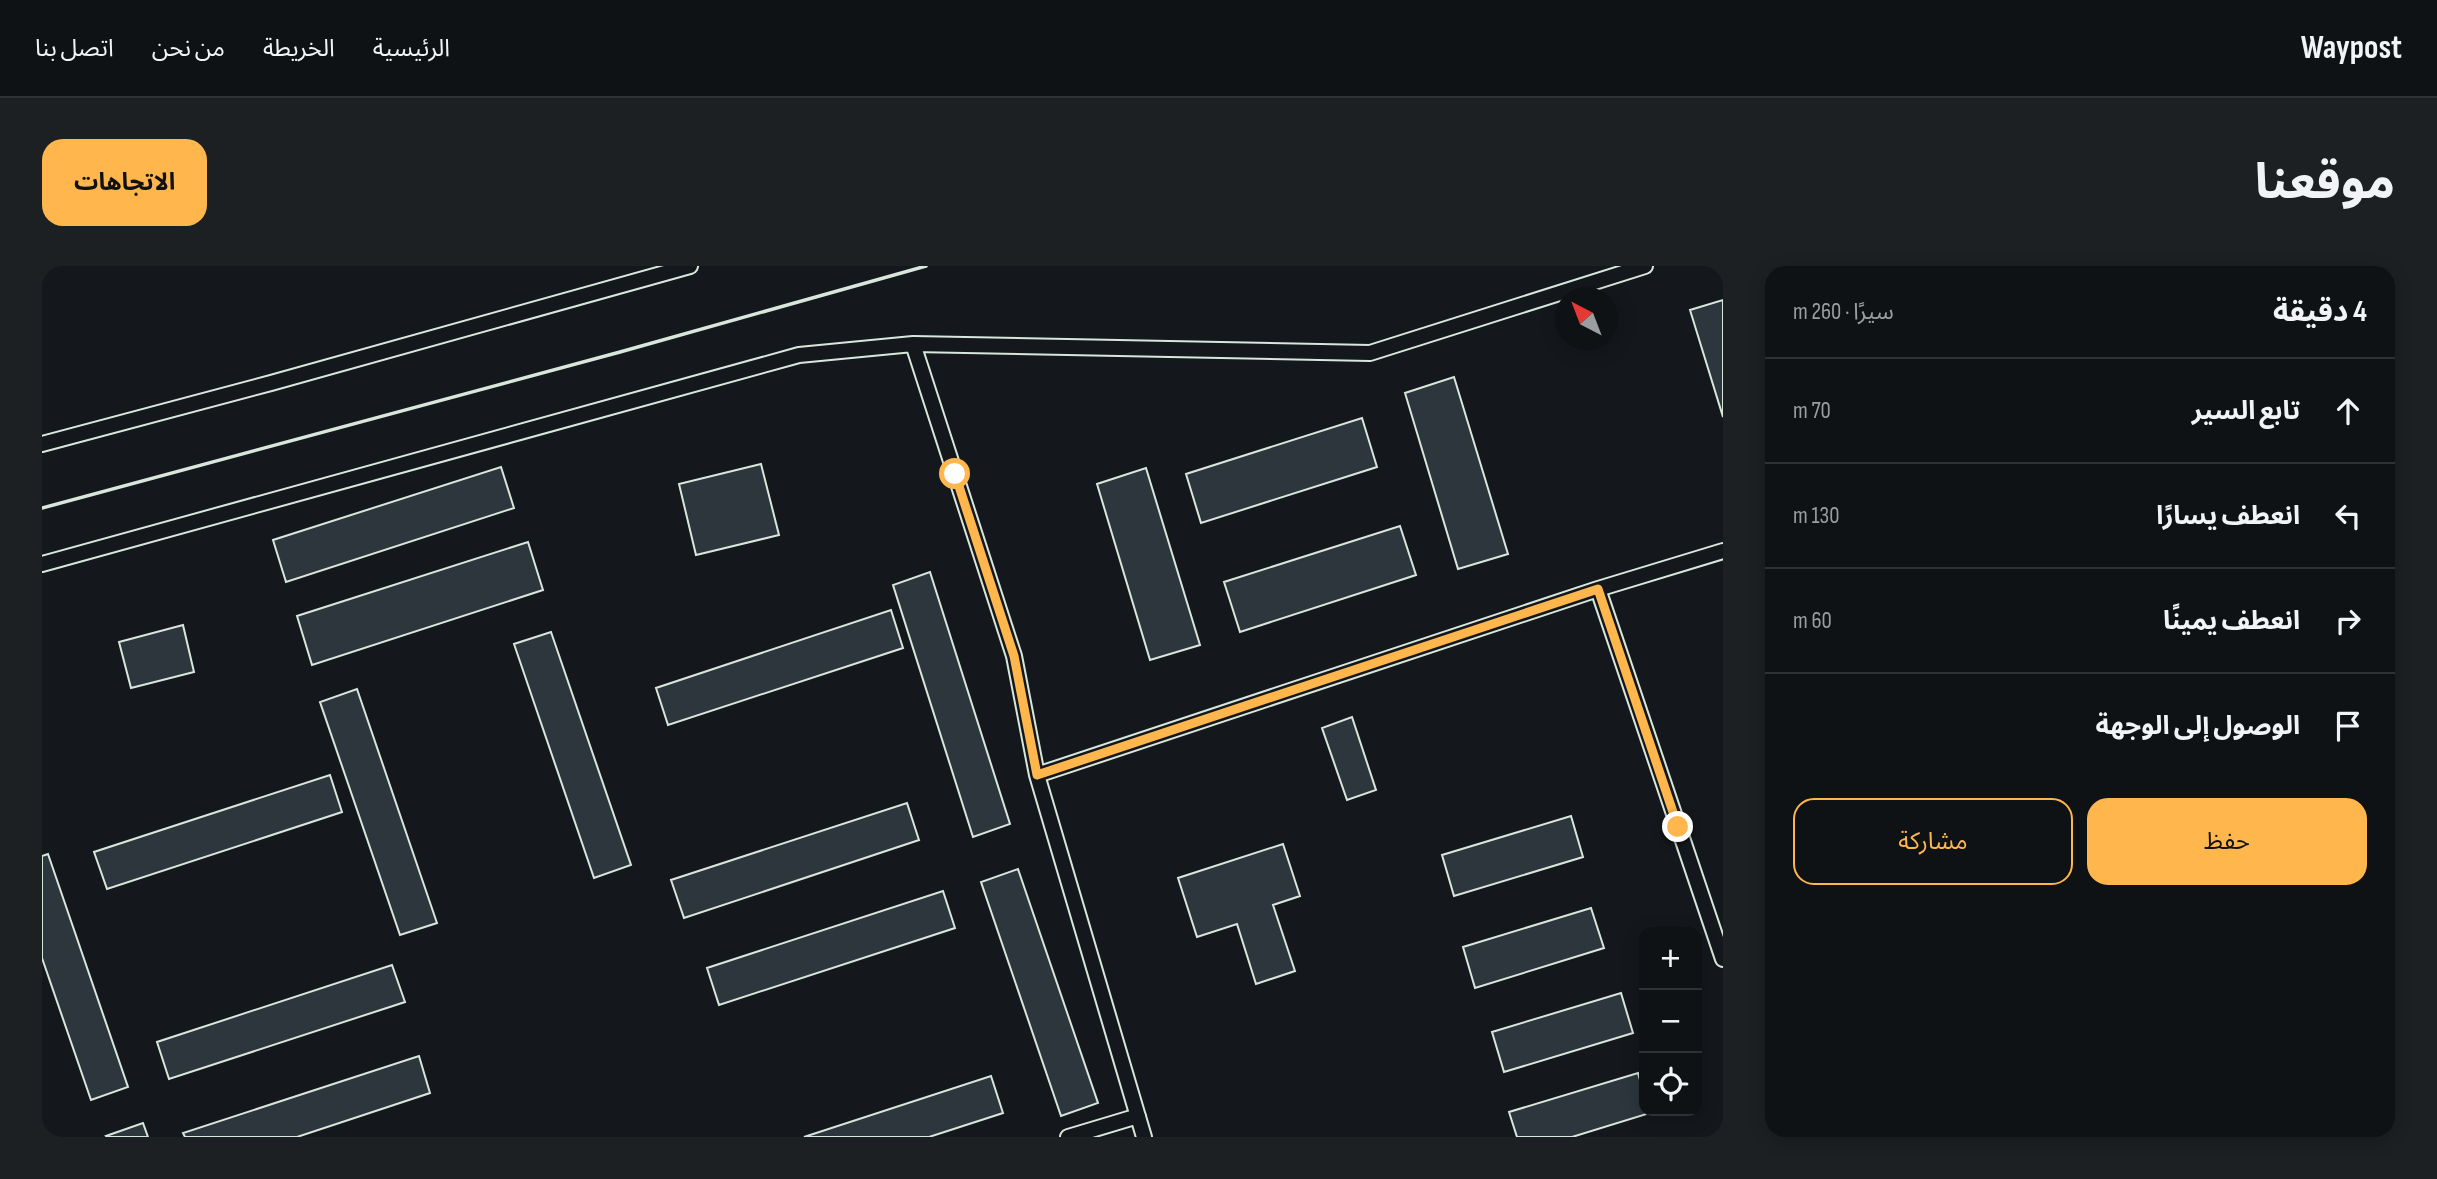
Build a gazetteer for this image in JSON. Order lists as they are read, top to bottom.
{
  "north": "top left",
  "page": {
    "header": "Waypost",
    "nav": [
      "الرئيسية",
      "الخريطة",
      "من نحن",
      "اتصل بنا"
    ],
    "title": "موقعنا",
    "buttons": [
      "الاتجاهات",
      ["حفظ", "مشاركة"]
    ],
    "heading": ["4 دقيقة", "سيرًا · 260 m"],
    "list": [
      ["تابع السير", "70 m"],
      ["انعطف يسارًا", "130 m"],
      ["انعطف يمينًا", "60 m"],
      "الوصول إلى الوجهة"
    ],
    "map_buttons": ["+", "−"]
  }
}
